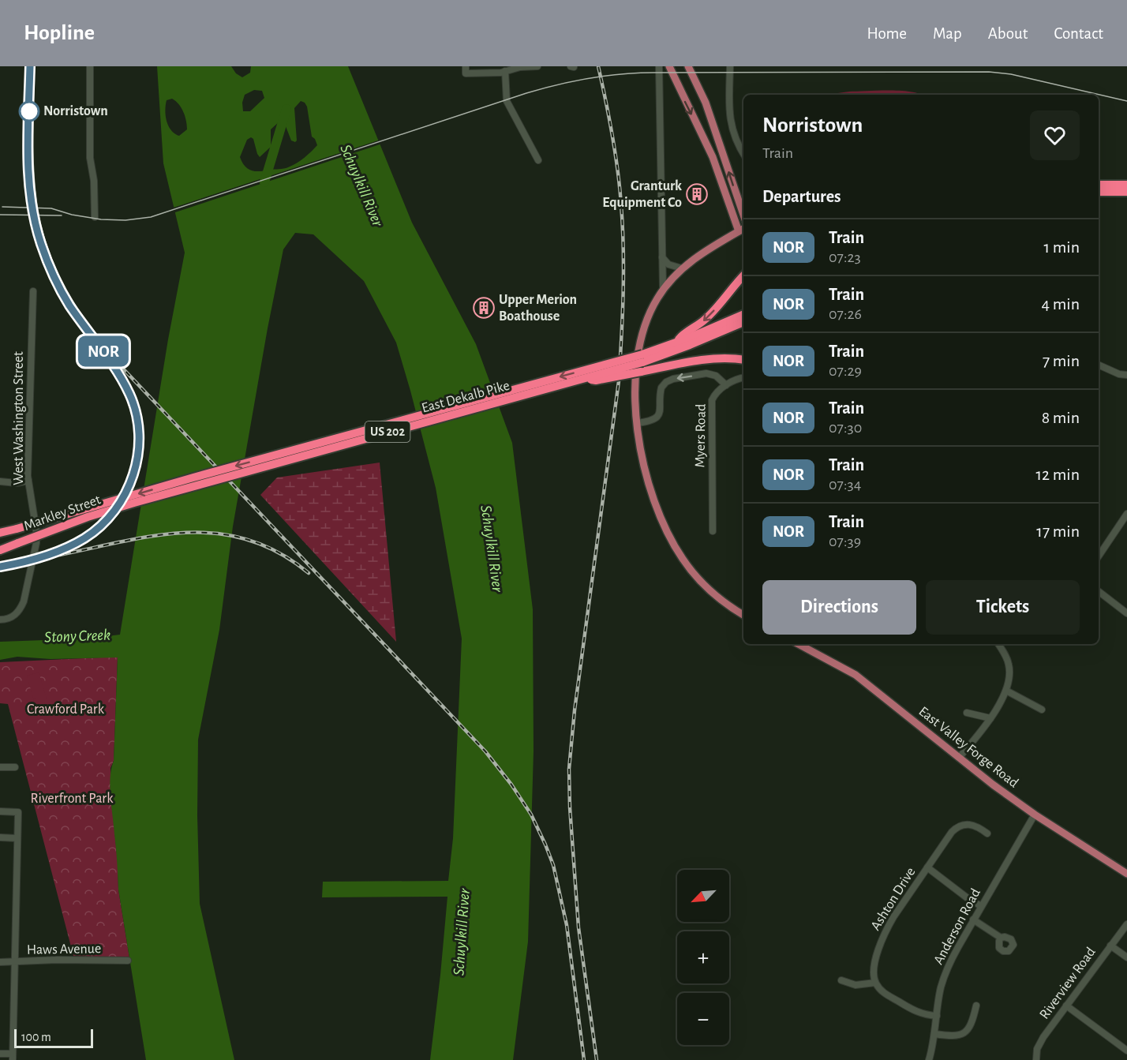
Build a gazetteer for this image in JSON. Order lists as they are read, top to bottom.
{
  "streets": {
    "highway": ["East Dekalb Pike", "US 202", "Markley Street"],
    "main road": ["East Valley Forge Road"],
    "street": [
      "West Washington Street",
      "Myers Road",
      "Ashton Drive",
      "Anderson Road",
      "Haws Avenue",
      "Riverview Road"
    ]
  },
  "crossings": [
    ["East Dekalb Pike", "Markley Street"],
    ["East Valley Forge Road", "Anderson Road"]
  ],
  "water": ["Schuylkill River", "Stony Creek"],
  "parks": ["Crawford Park", "Riverfront Park"],
  "places": {
    "other": ["Norristown"],
    "building": ["Granturk Equipment Co", "Upper Merion Boathouse"]
  },
  "scale_bar": "100 m",
  "north": "bottom left",
  "page": {
    "header": "Hopline",
    "nav": [
      "Home",
      "Map",
      "About",
      "Contact"
    ],
    "on_map": "NOR",
    "heading": [
      ["Norristown", "Train"],
      "Departures"
    ],
    "list": [
      {
        "mark": "NOR",
        "name": "Train",
        "note": "07:23",
        "value": "1 min"
      },
      {
        "mark": "NOR",
        "name": "Train",
        "note": "07:26",
        "value": "4 min"
      },
      {
        "mark": "NOR",
        "name": "Train",
        "note": "07:29",
        "value": "7 min"
      },
      {
        "mark": "NOR",
        "name": "Train",
        "note": "07:30",
        "value": "8 min"
      },
      {
        "mark": "NOR",
        "name": "Train",
        "note": "07:34",
        "value": "12 min"
      },
      {
        "mark": "NOR",
        "name": "Train",
        "note": "07:39",
        "value": "17 min"
      }
    ],
    "buttons": ["Directions", "Tickets"],
    "map_buttons": ["+", "−"],
    "scale": "100 m"
  }
}
